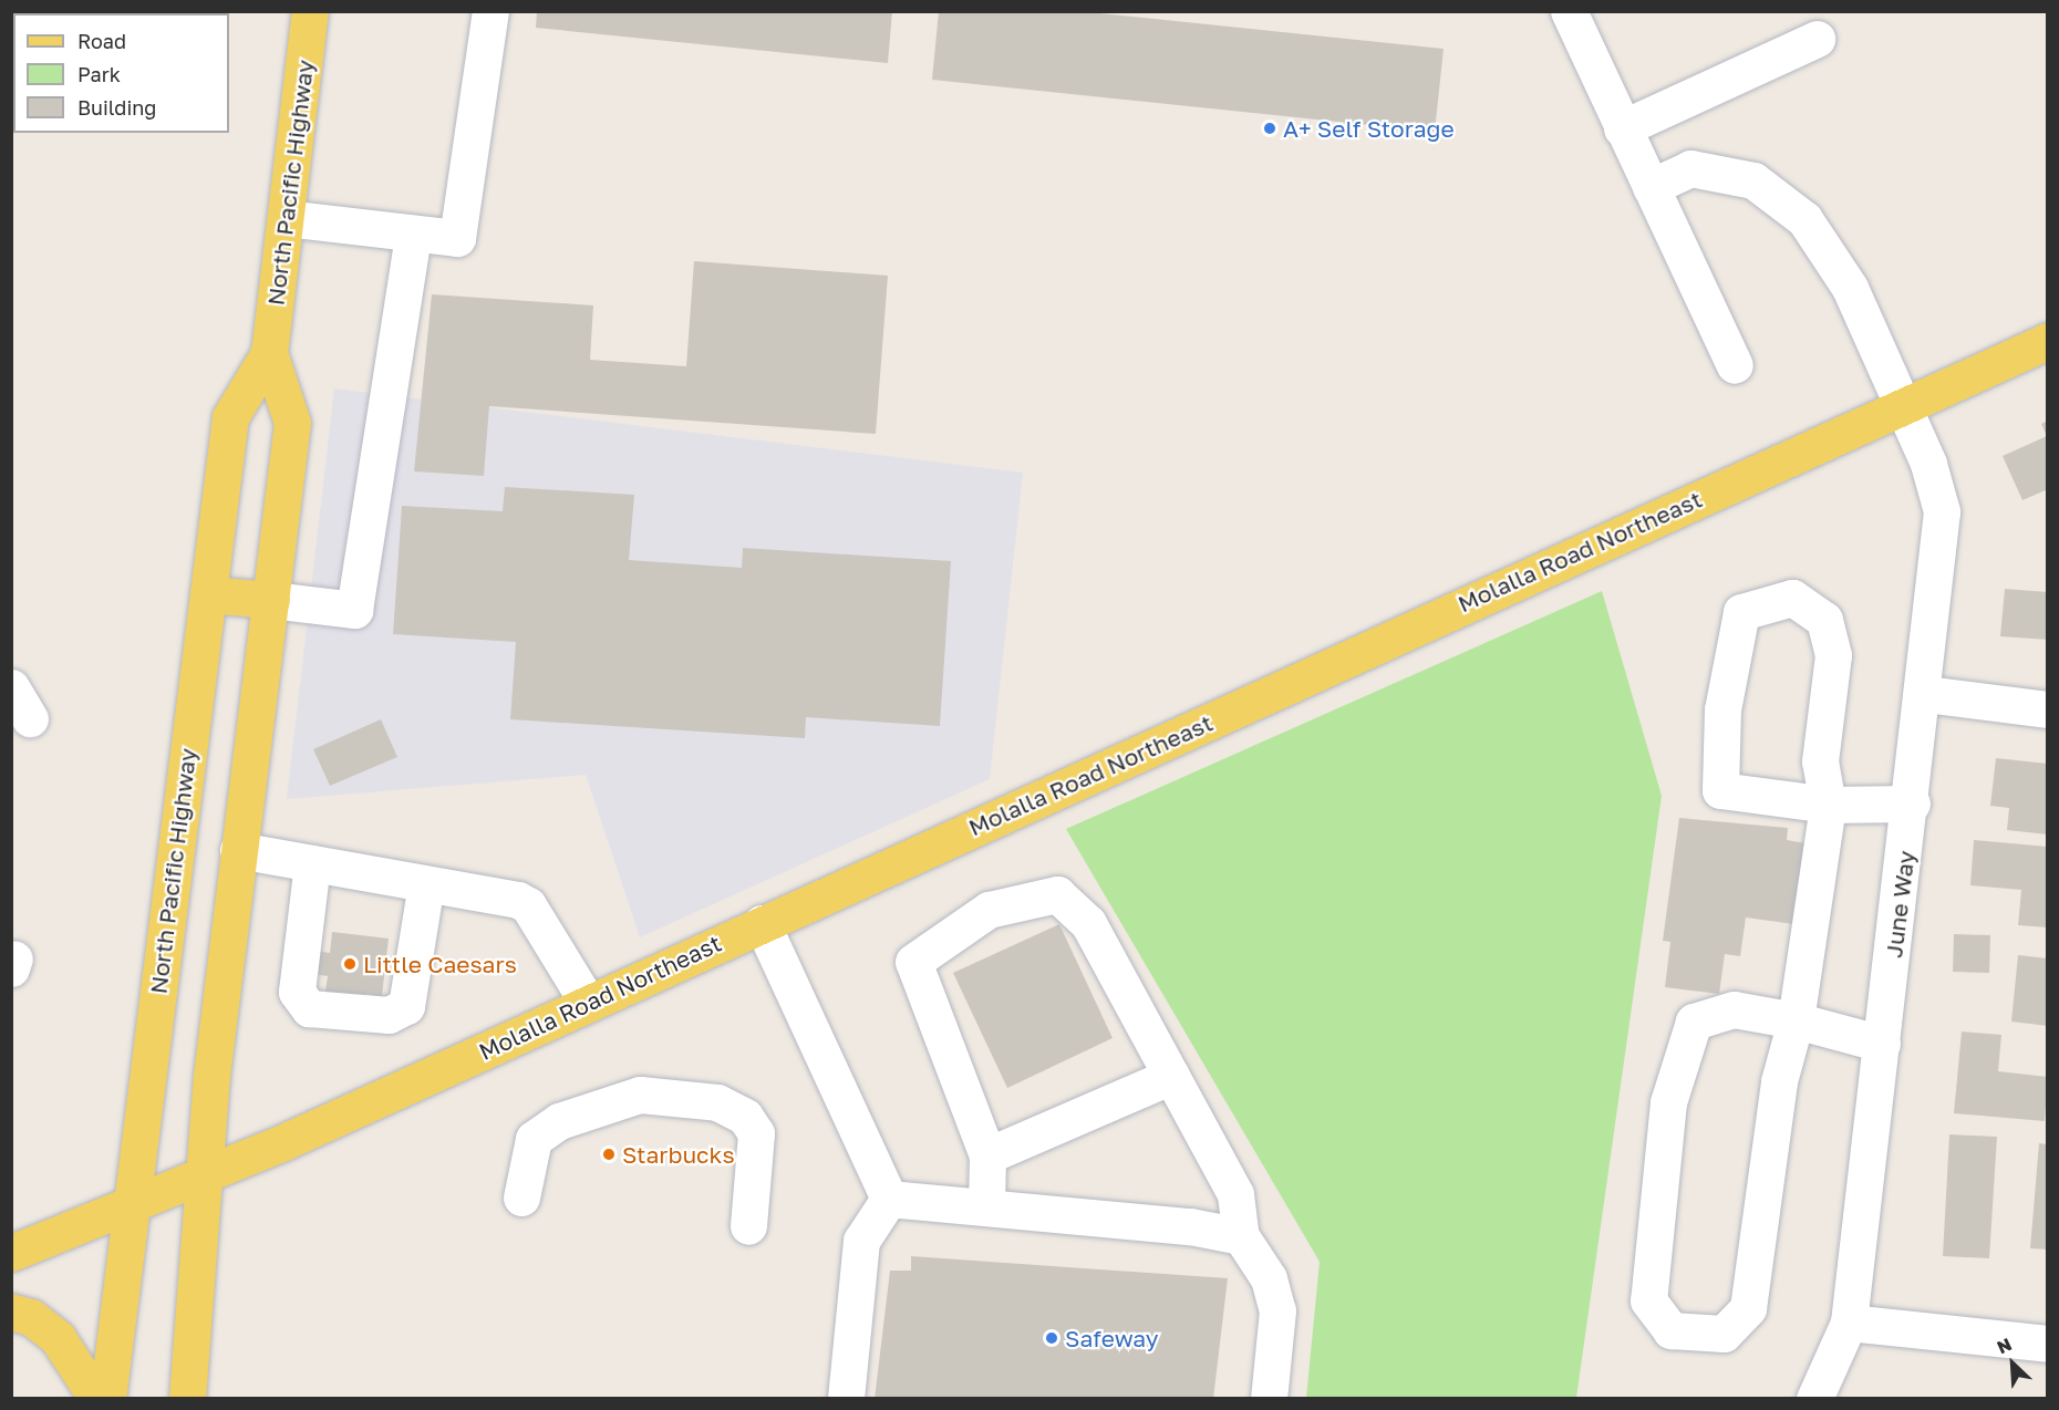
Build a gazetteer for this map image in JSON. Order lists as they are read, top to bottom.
{
  "streets": {
    "main road": ["North Pacific Highway", "Molalla Road Northeast"],
    "street": ["June Way"]
  },
  "crossings": [
    ["North Pacific Highway", "Molalla Road Northeast"],
    ["Molalla Road Northeast", "June Way"]
  ],
  "places": [
    "A+ Self Storage",
    "Little Caesars",
    "Starbucks",
    "Safeway"
  ],
  "legend": ["Road", "Park", "Building"],
  "north": "top left"
}
